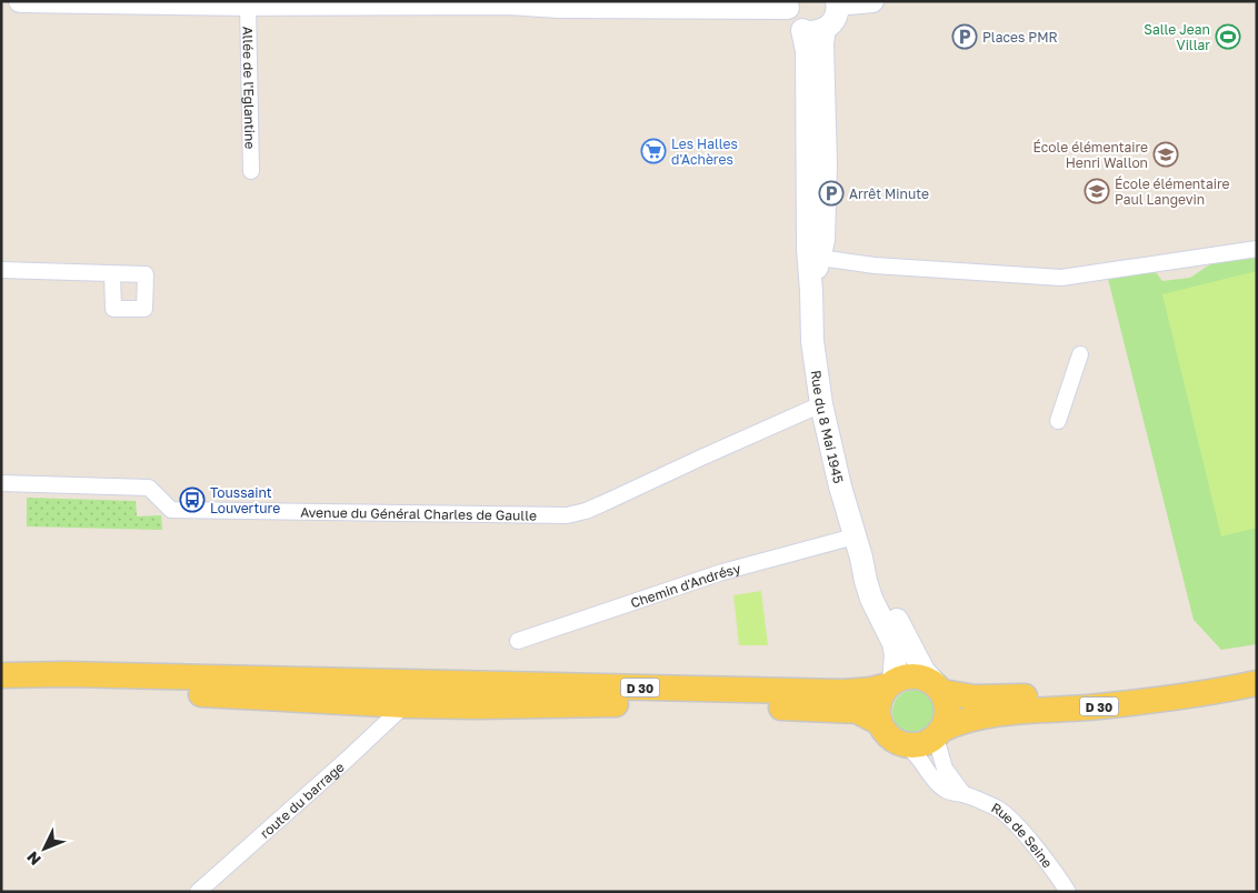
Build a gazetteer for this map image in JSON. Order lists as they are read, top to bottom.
{
  "streets": {
    "main road": ["D 30"],
    "street": [
      "Allée de l'Eglantine",
      "Rue du 8 Mai 1945",
      "Avenue du Général Charles de Gaulle",
      "Chemin d'Andrésy",
      "route du barrage",
      "Rue de Seine"
    ]
  },
  "crossings": [
    ["Rue du 8 Mai 1945", "Avenue du Général Charles de Gaulle"],
    ["Rue du 8 Mai 1945", "Chemin d'Andrésy"],
    ["Rue du 8 Mai 1945", "D 30"],
    ["Rue du 8 Mai 1945", "Rue de Seine"],
    ["D 30", "route du barrage"],
    ["D 30", "Rue de Seine"]
  ],
  "places": {
    "parking": ["Places PMR", "Arrêt Minute"],
    "sports": ["Salle Jean Villar"],
    "supermarket": ["Les Halles d'Achères"],
    "school or university": ["École élémentaire Henri Wallon", "École élémentaire Paul Langevin"],
    "bus stop": ["Toussaint Louverture"]
  },
  "north": "bottom left"
}
